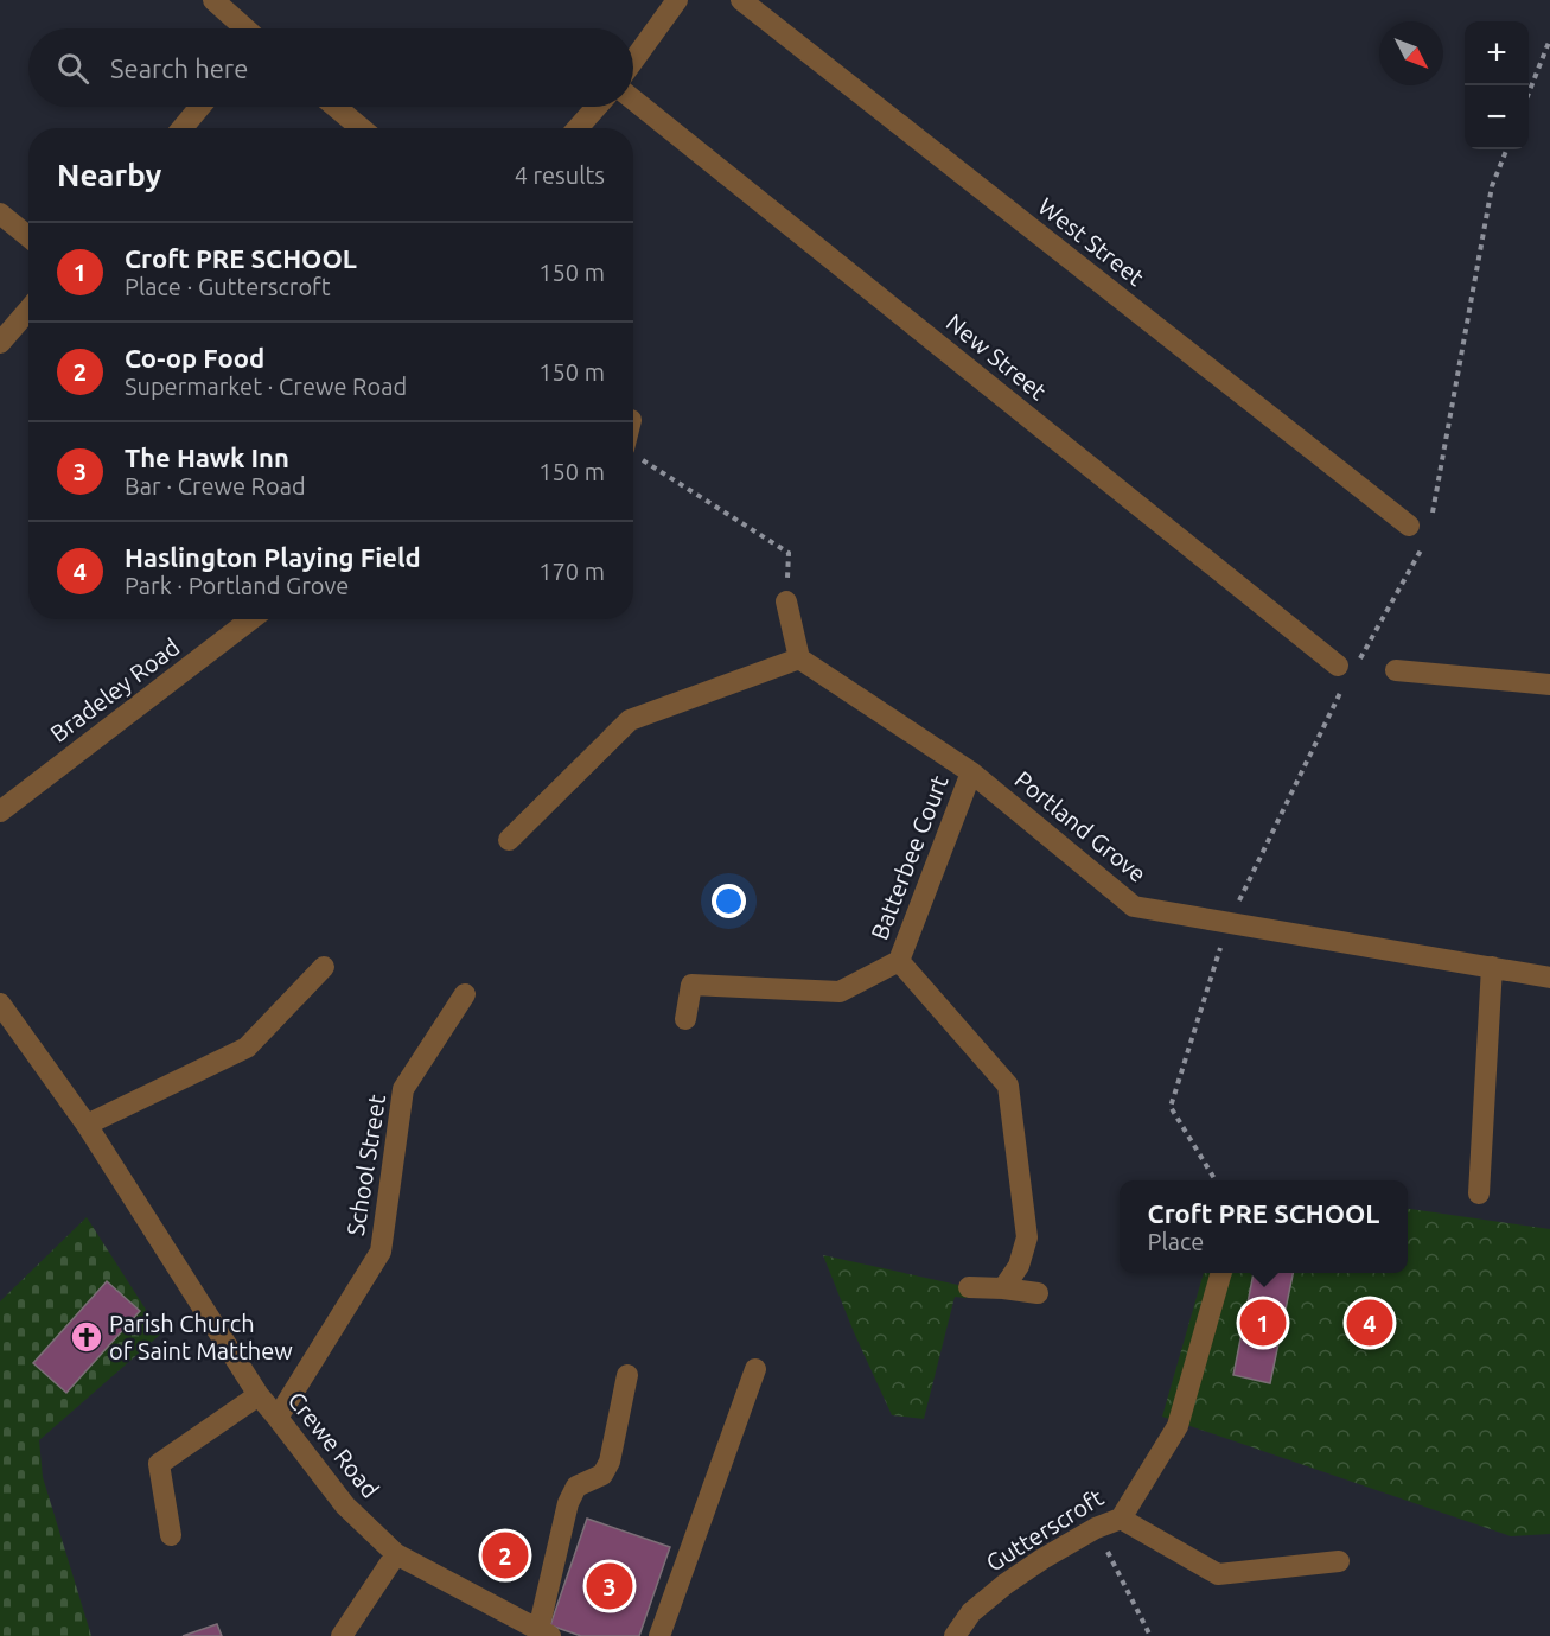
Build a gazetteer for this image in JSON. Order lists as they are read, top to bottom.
{
  "streets": {
    "street": [
      "West Street",
      "New Street",
      "Bradeley Road",
      "Portland Grove",
      "Batterbee Court",
      "School Street",
      "Crewe Road",
      "Gutterscroft"
    ]
  },
  "crossings": [
    ["Portland Grove", "Batterbee Court"],
    ["School Street", "Crewe Road"]
  ],
  "places": {
    "church": ["Parish Church of Saint Matthew"]
  },
  "north": "bottom right",
  "page": {
    "map_buttons": ["+", "−"],
    "search": "Search here",
    "heading": ["Nearby", "4 results"],
    "list": [
      {
        "mark": "1",
        "name": "Croft PRE SCHOOL",
        "note": "Place · Gutterscroft",
        "value": "150 m"
      },
      {
        "mark": "2",
        "name": "Co-op Food",
        "note": "Supermarket · Crewe Road",
        "value": "150 m"
      },
      {
        "mark": "3",
        "name": "The Hawk Inn",
        "note": "Bar · Crewe Road",
        "value": "150 m"
      },
      {
        "mark": "4",
        "name": "Haslington Playing Field",
        "note": "Park · Portland Grove",
        "value": "170 m"
      }
    ],
    "popup": ["Croft PRE SCHOOL", "Place"],
    "pins": [
      "1",
      "4",
      "2",
      "3"
    ]
  }
}
